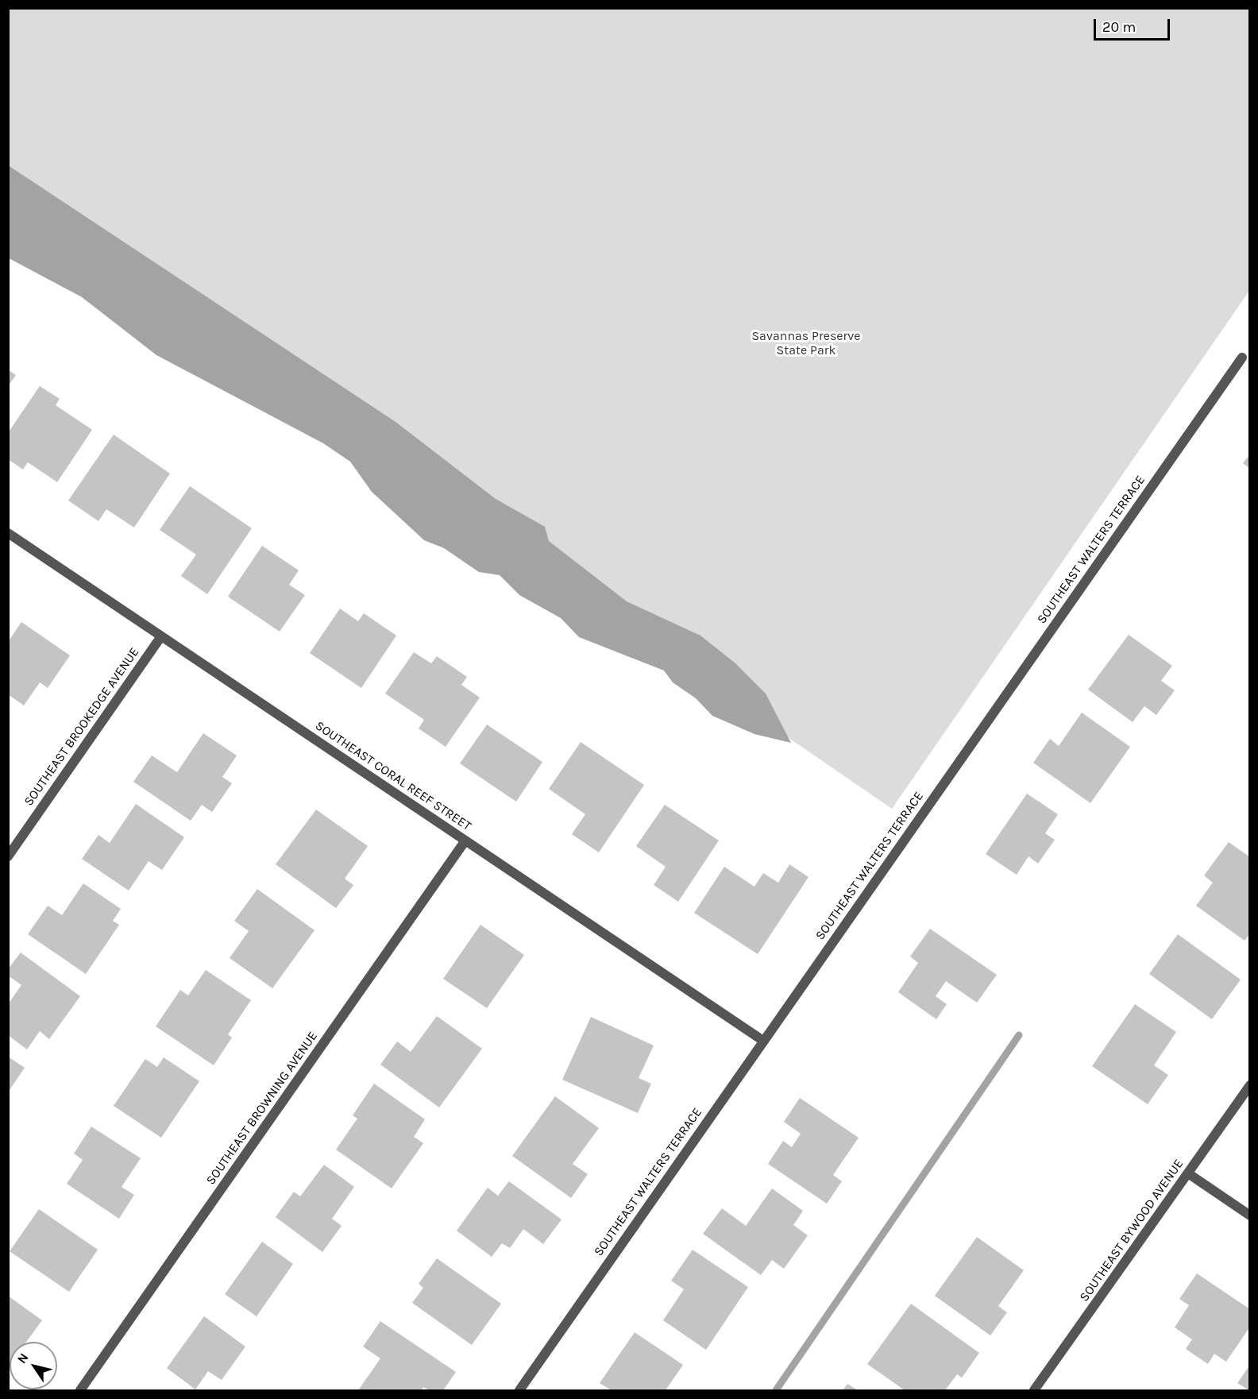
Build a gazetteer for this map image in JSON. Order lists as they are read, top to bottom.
{
  "streets": {
    "street": [
      "SOUTHEAST WALTERS TERRACE",
      "SOUTHEAST BROOKEDGE AVENUE",
      "SOUTHEAST CORAL REEF STREET",
      "SOUTHEAST BROWNING AVENUE",
      "SOUTHEAST BYWOOD AVENUE"
    ]
  },
  "crossings": [
    ["SOUTHEAST WALTERS TERRACE", "SOUTHEAST CORAL REEF STREET"],
    ["SOUTHEAST BROOKEDGE AVENUE", "SOUTHEAST CORAL REEF STREET"],
    ["SOUTHEAST CORAL REEF STREET", "SOUTHEAST BROWNING AVENUE"]
  ],
  "parks": ["Savannas Preserve State Park"],
  "scale_bar": "20 m",
  "north": "top left"
}
